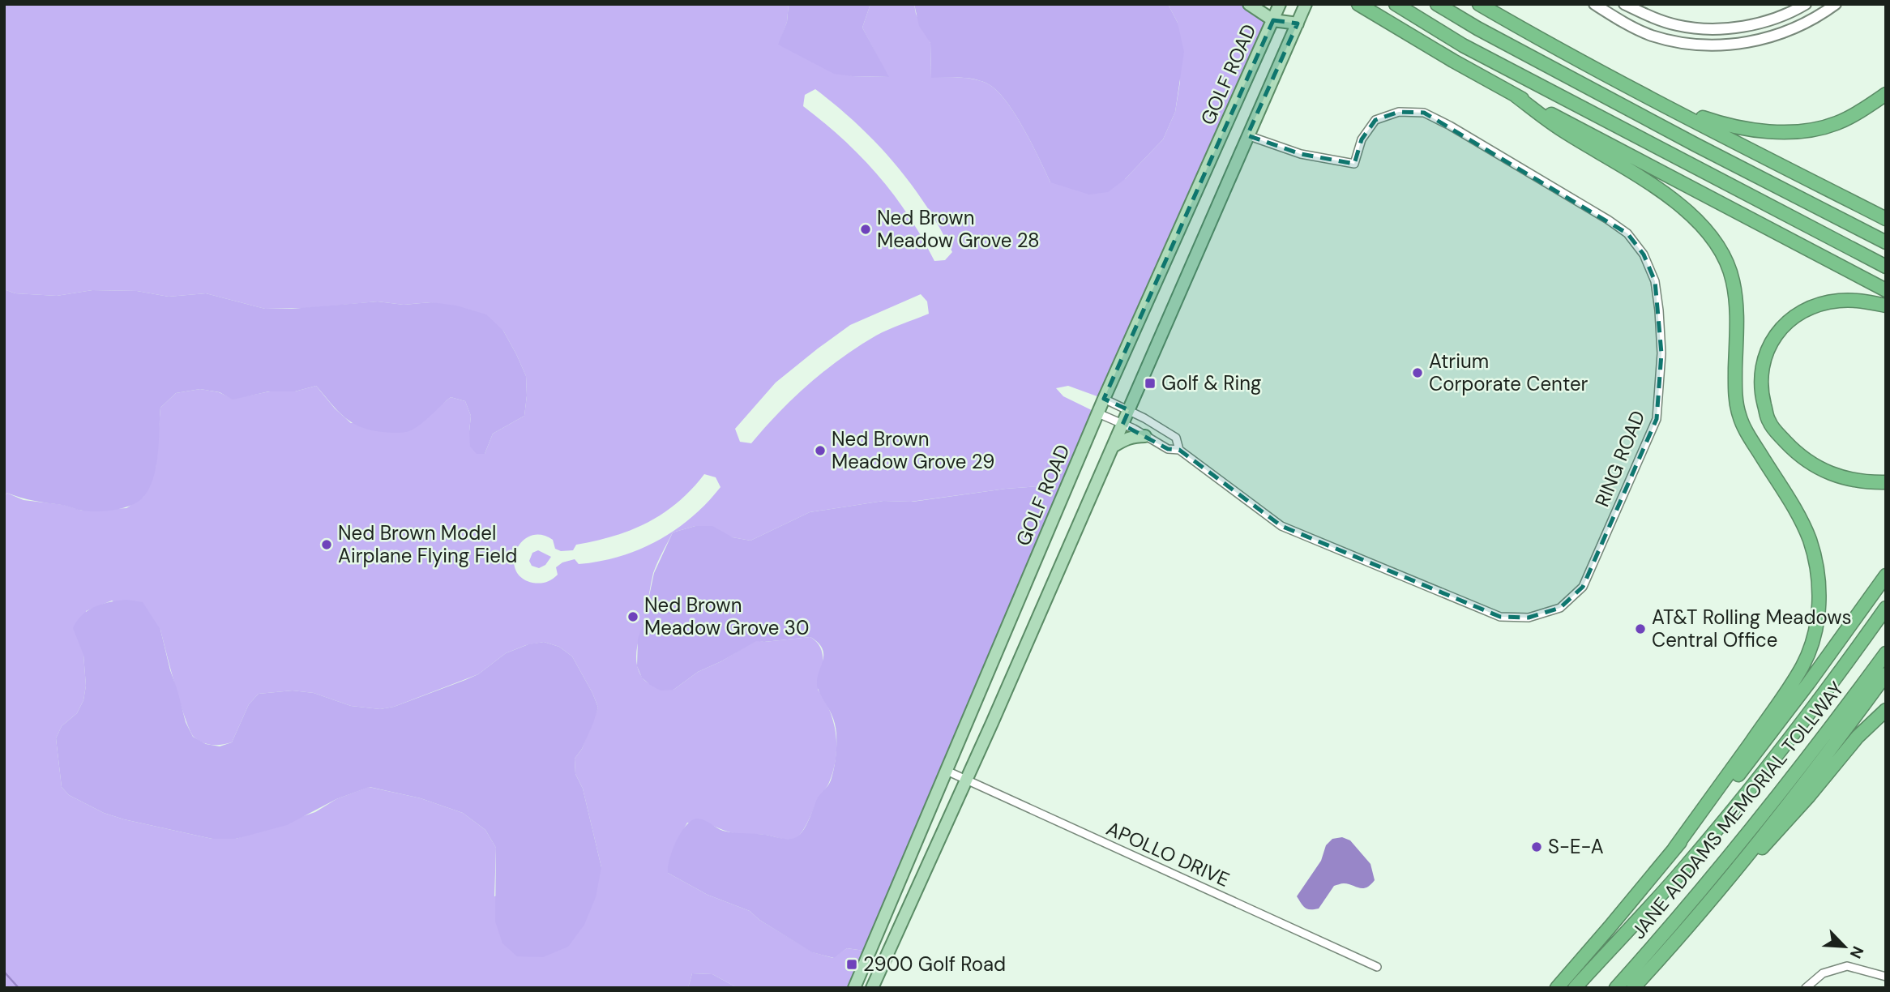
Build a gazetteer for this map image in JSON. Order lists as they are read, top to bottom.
{
  "streets": {
    "highway": ["JANE ADDAMS MEMORIAL TOLLWAY"],
    "main road": ["GOLF ROAD"],
    "street": ["RING ROAD", "APOLLO DRIVE"]
  },
  "crossings": [
    ["GOLF ROAD", "RING ROAD"],
    ["GOLF ROAD", "APOLLO DRIVE"]
  ],
  "places": {
    "other": [
      "Ned Brown Meadow Grove 28",
      "Atrium Corporate Center",
      "Ned Brown Meadow Grove 29",
      "Ned Brown Model Airplane Flying Field",
      "Ned Brown Meadow Grove 30",
      "AT&T Rolling Meadows Central Office",
      "S-E-A"
    ],
    "transit": ["Golf & Ring", "2900 Golf Road"]
  },
  "north": "bottom right"
}
